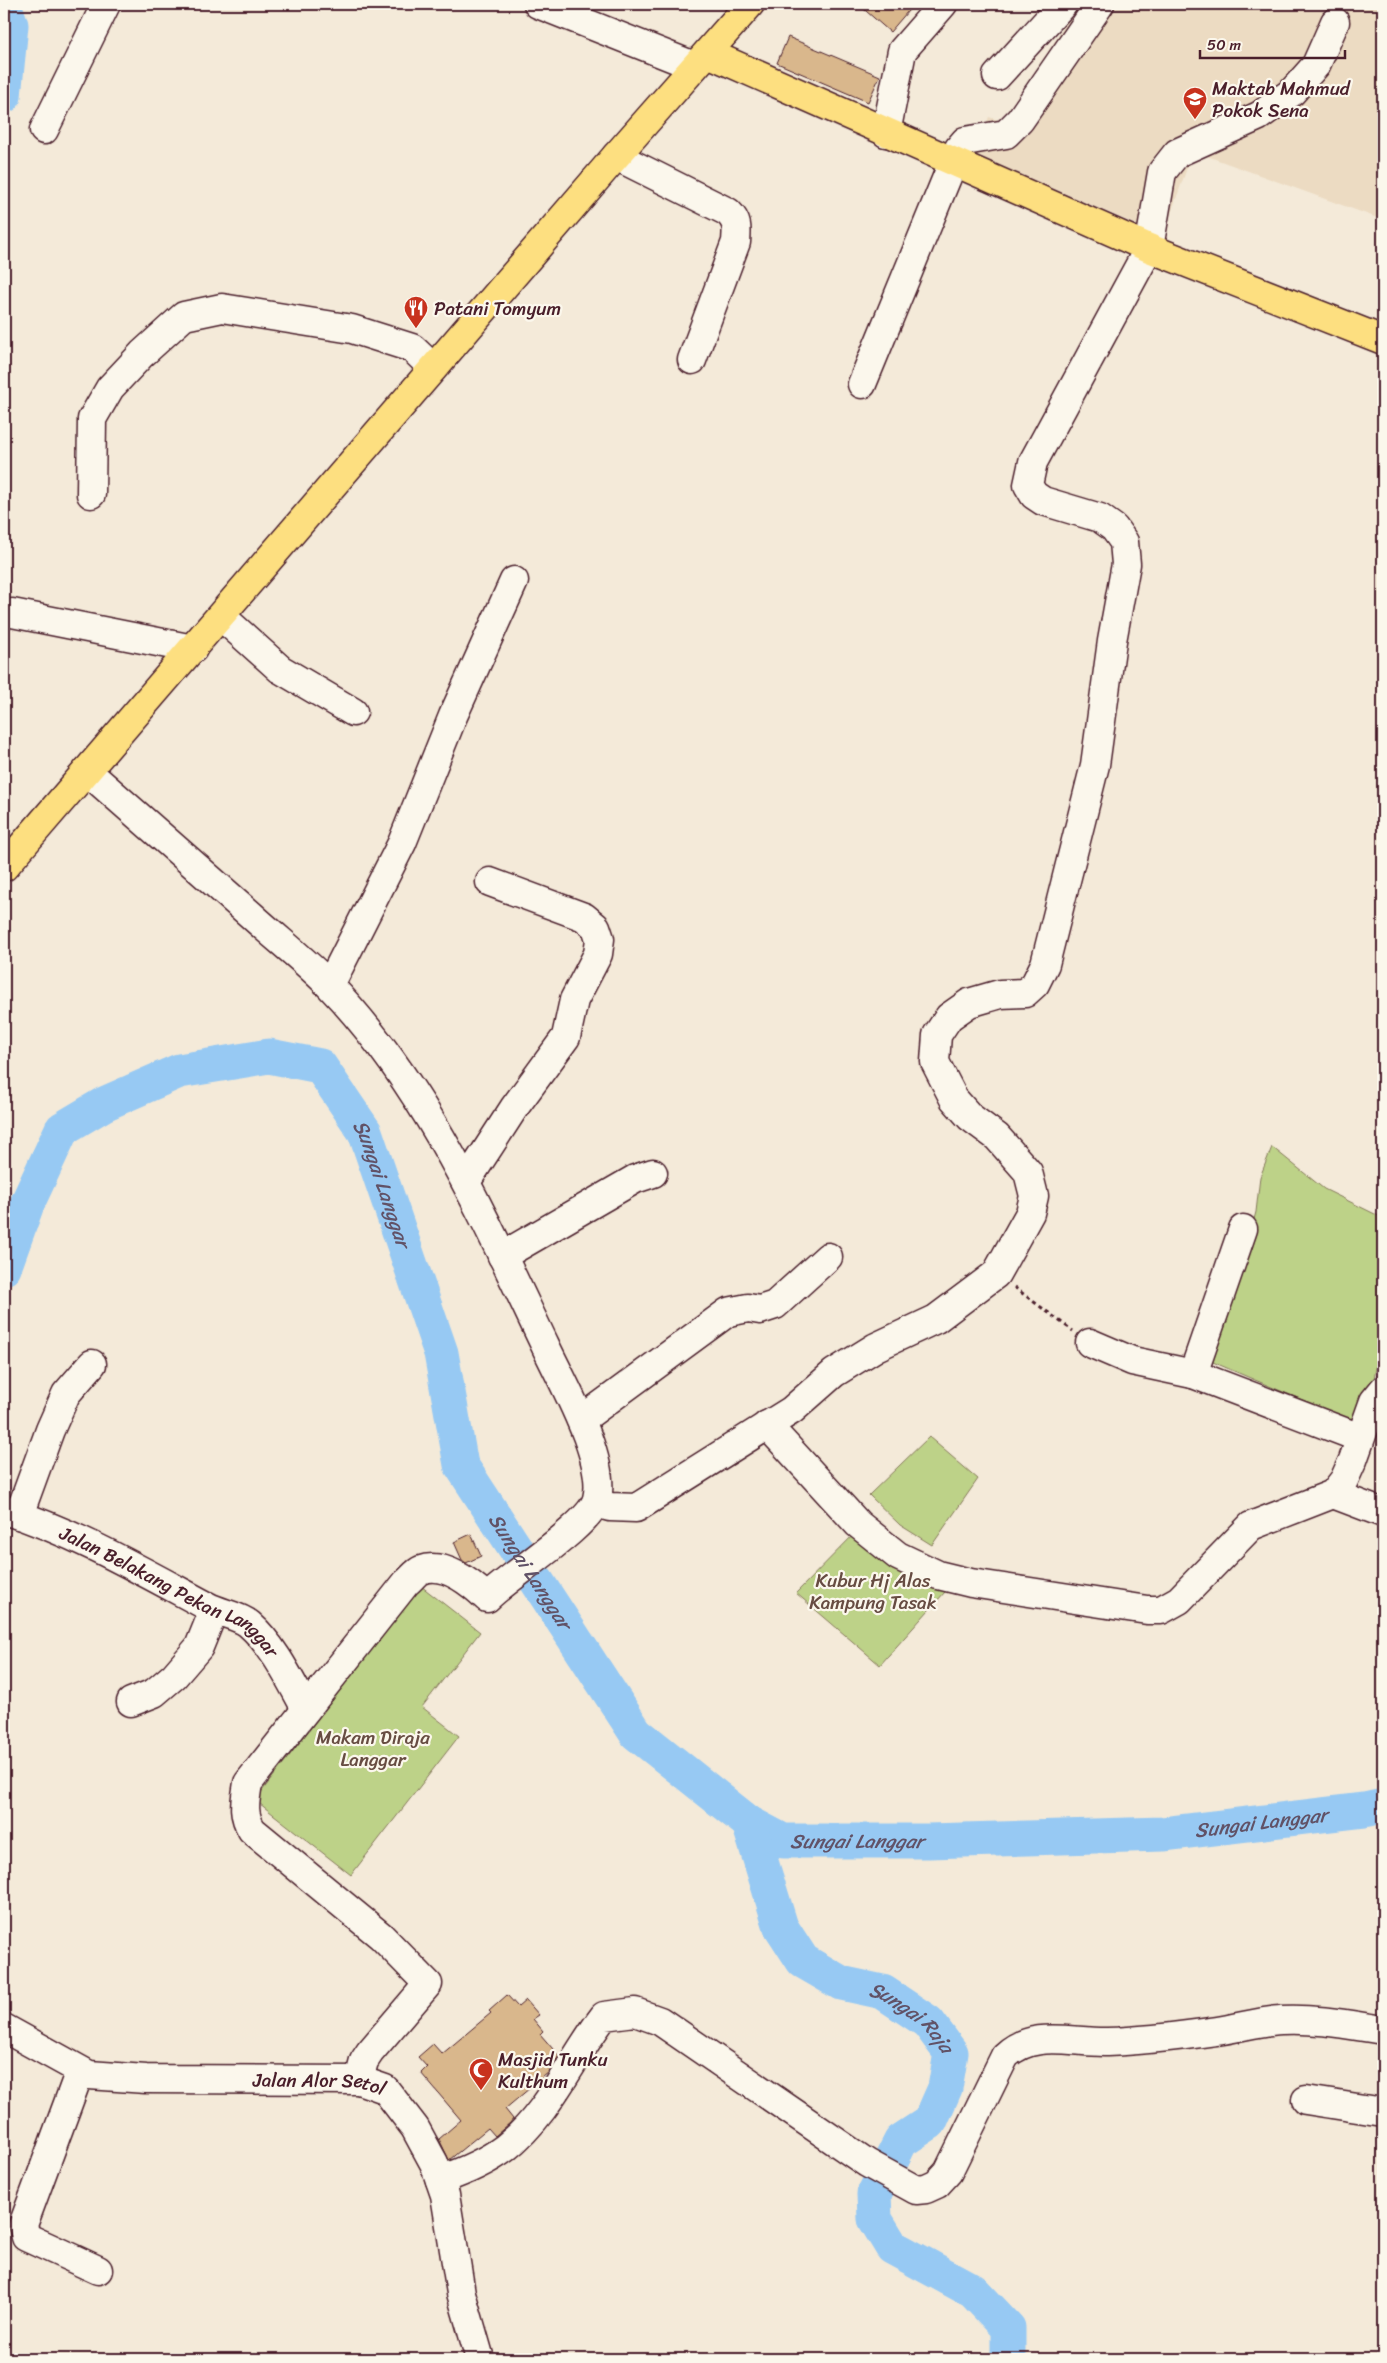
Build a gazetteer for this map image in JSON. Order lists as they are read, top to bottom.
{
  "streets": {
    "street": ["Jalan Belakang Pekan Langgar", "Jalan Alor Setol"]
  },
  "water": ["Sungai Langgar", "Sungai Raja"],
  "parks": ["Kubur Hj Alas Kampung Tasak", "Makam Diraja Langgar"],
  "places": {
    "school or university": ["Maktab Mahmud Pokok Sena"],
    "restaurant": ["Patani Tomyum"],
    "mosque": ["Masjid Tunku Kulthum"]
  },
  "scale_bar": "50 m"
}
